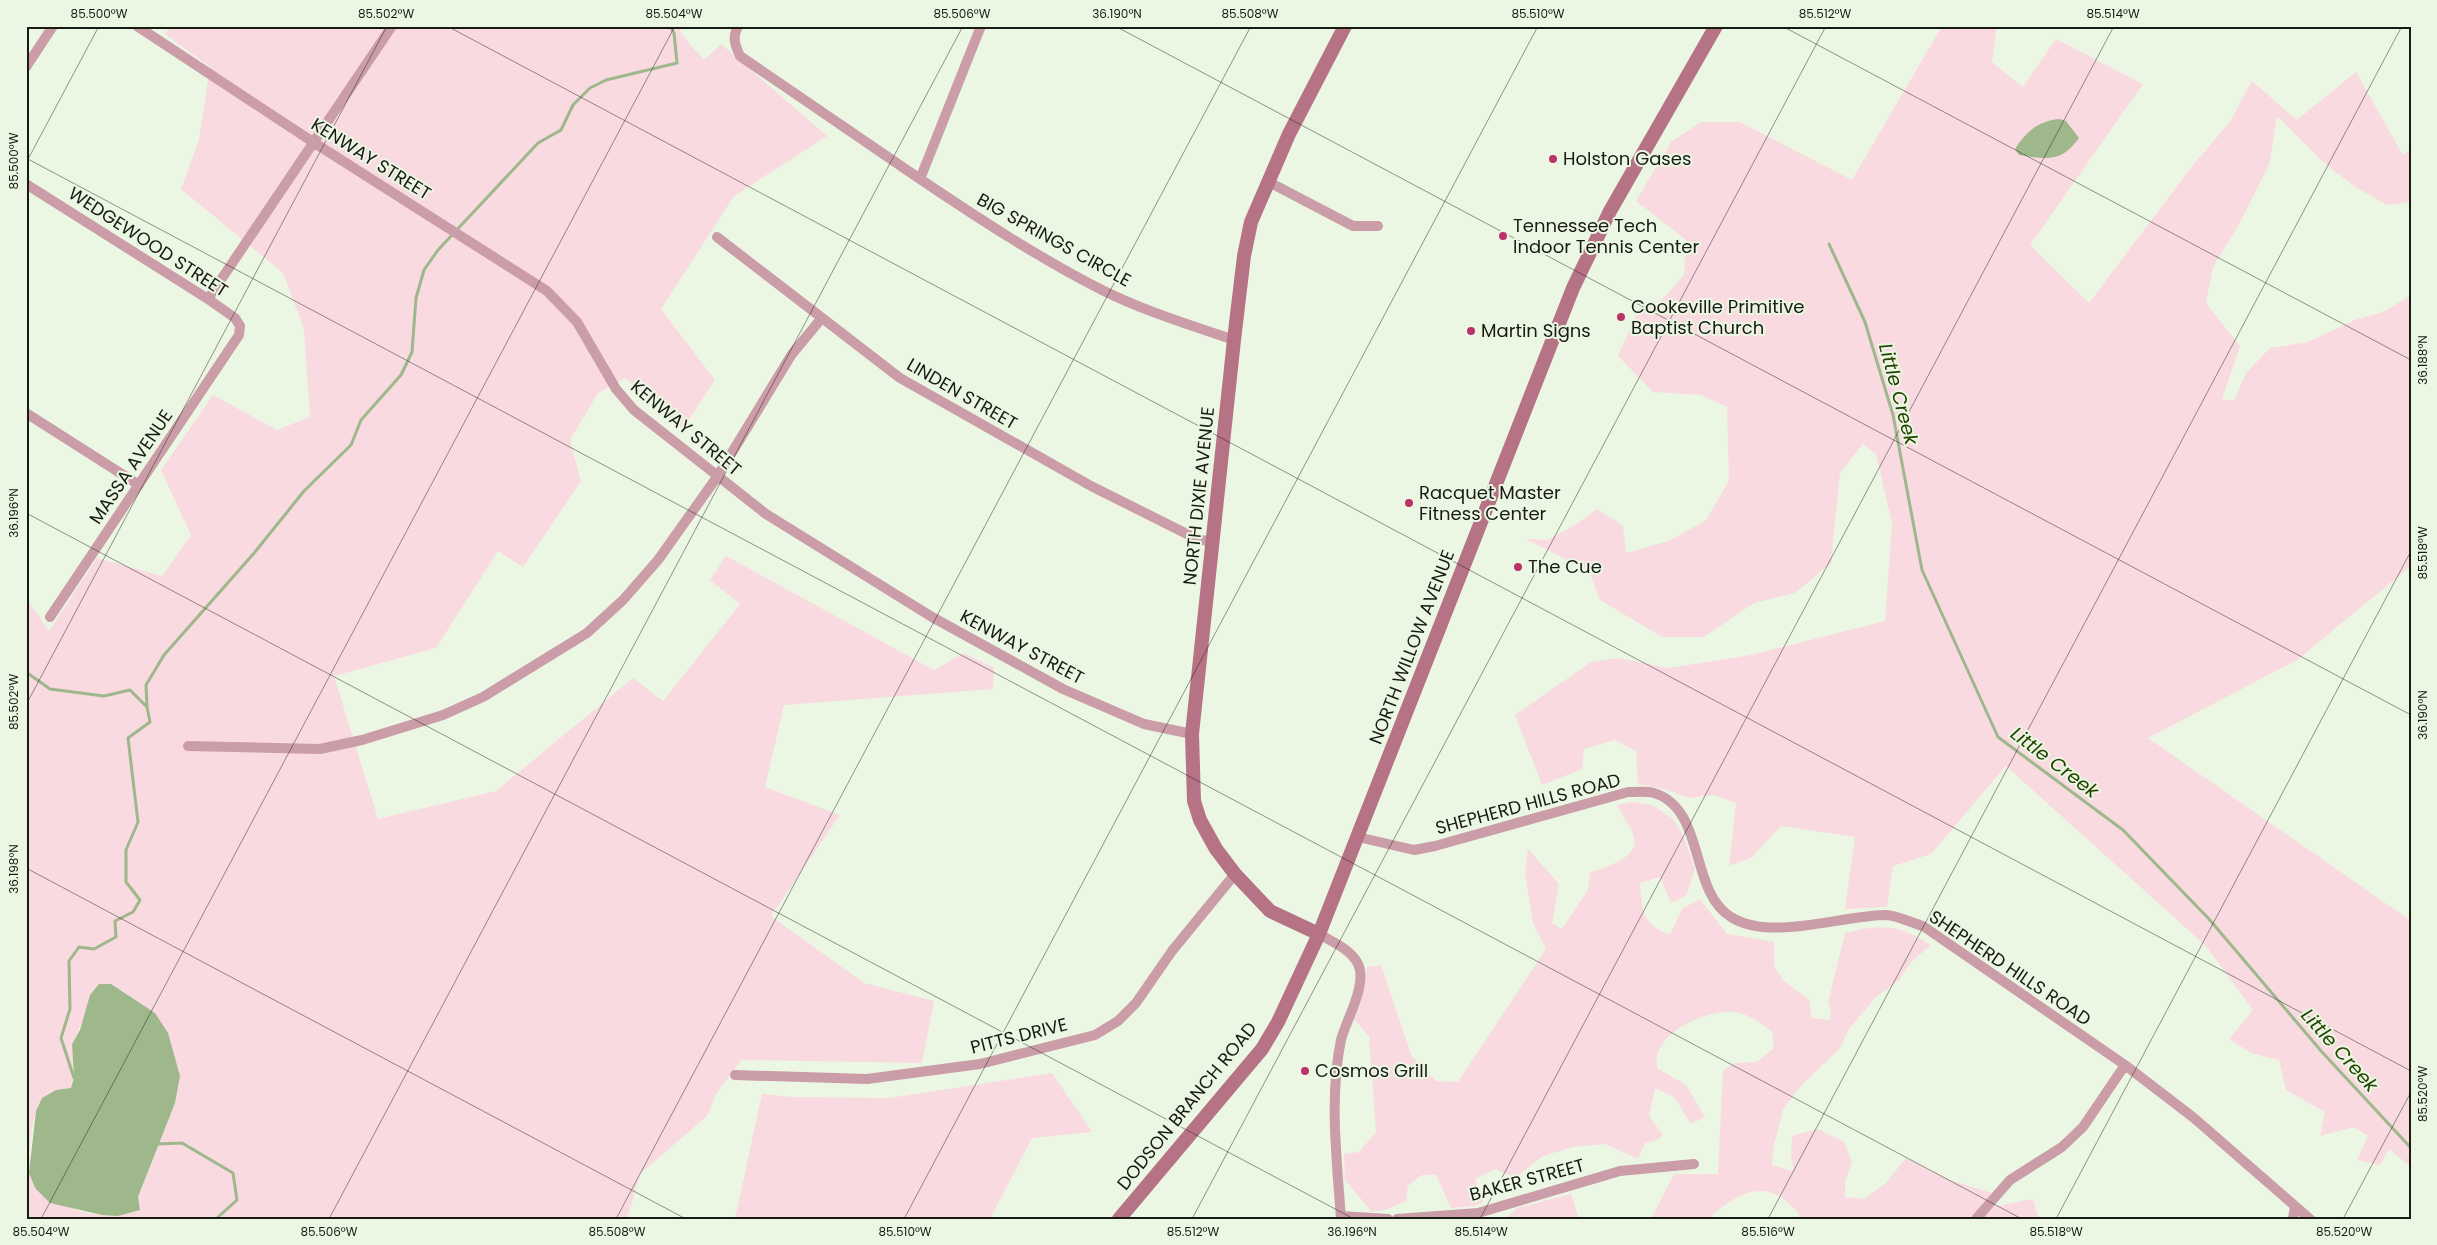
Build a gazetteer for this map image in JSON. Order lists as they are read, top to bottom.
{
  "streets": {
    "main road": ["NORTH DIXIE AVENUE", "NORTH WILLOW AVENUE", "DODSON BRANCH ROAD"],
    "street": [
      "KENWAY STREET",
      "BIG SPRINGS CIRCLE",
      "WEDGEWOOD STREET",
      "LINDEN STREET",
      "MASSA AVENUE",
      "SHEPHERD HILLS ROAD",
      "PITTS DRIVE",
      "BAKER STREET"
    ]
  },
  "crossings": [
    ["KENWAY STREET", "NORTH DIXIE AVENUE"],
    ["BIG SPRINGS CIRCLE", "NORTH DIXIE AVENUE"],
    ["WEDGEWOOD STREET", "MASSA AVENUE"],
    ["LINDEN STREET", "NORTH DIXIE AVENUE"],
    ["NORTH DIXIE AVENUE", "NORTH WILLOW AVENUE"],
    ["NORTH DIXIE AVENUE", "PITTS DRIVE"],
    ["NORTH DIXIE AVENUE", "DODSON BRANCH ROAD"],
    ["NORTH WILLOW AVENUE", "SHEPHERD HILLS ROAD"],
    ["NORTH WILLOW AVENUE", "DODSON BRANCH ROAD"]
  ],
  "water": ["Little Creek"],
  "places": [
    "Holston Gases",
    "Tennessee Tech Indoor Tennis Center",
    "Cookeville Primitive Baptist Church",
    "Martin Signs",
    "Racquet Master Fitness Center",
    "The Cue",
    "Cosmos Grill"
  ],
  "coordinates": [
    "85.500°W",
    "85.502°W",
    "85.504°W",
    "85.506°W",
    "36.190°N",
    "85.508°W",
    "85.510°W",
    "85.512°W",
    "85.514°W",
    "36.188°N",
    "36.196°N",
    "85.518°W",
    "36.198°N",
    "85.520°W",
    "85.516°W"
  ]
}
